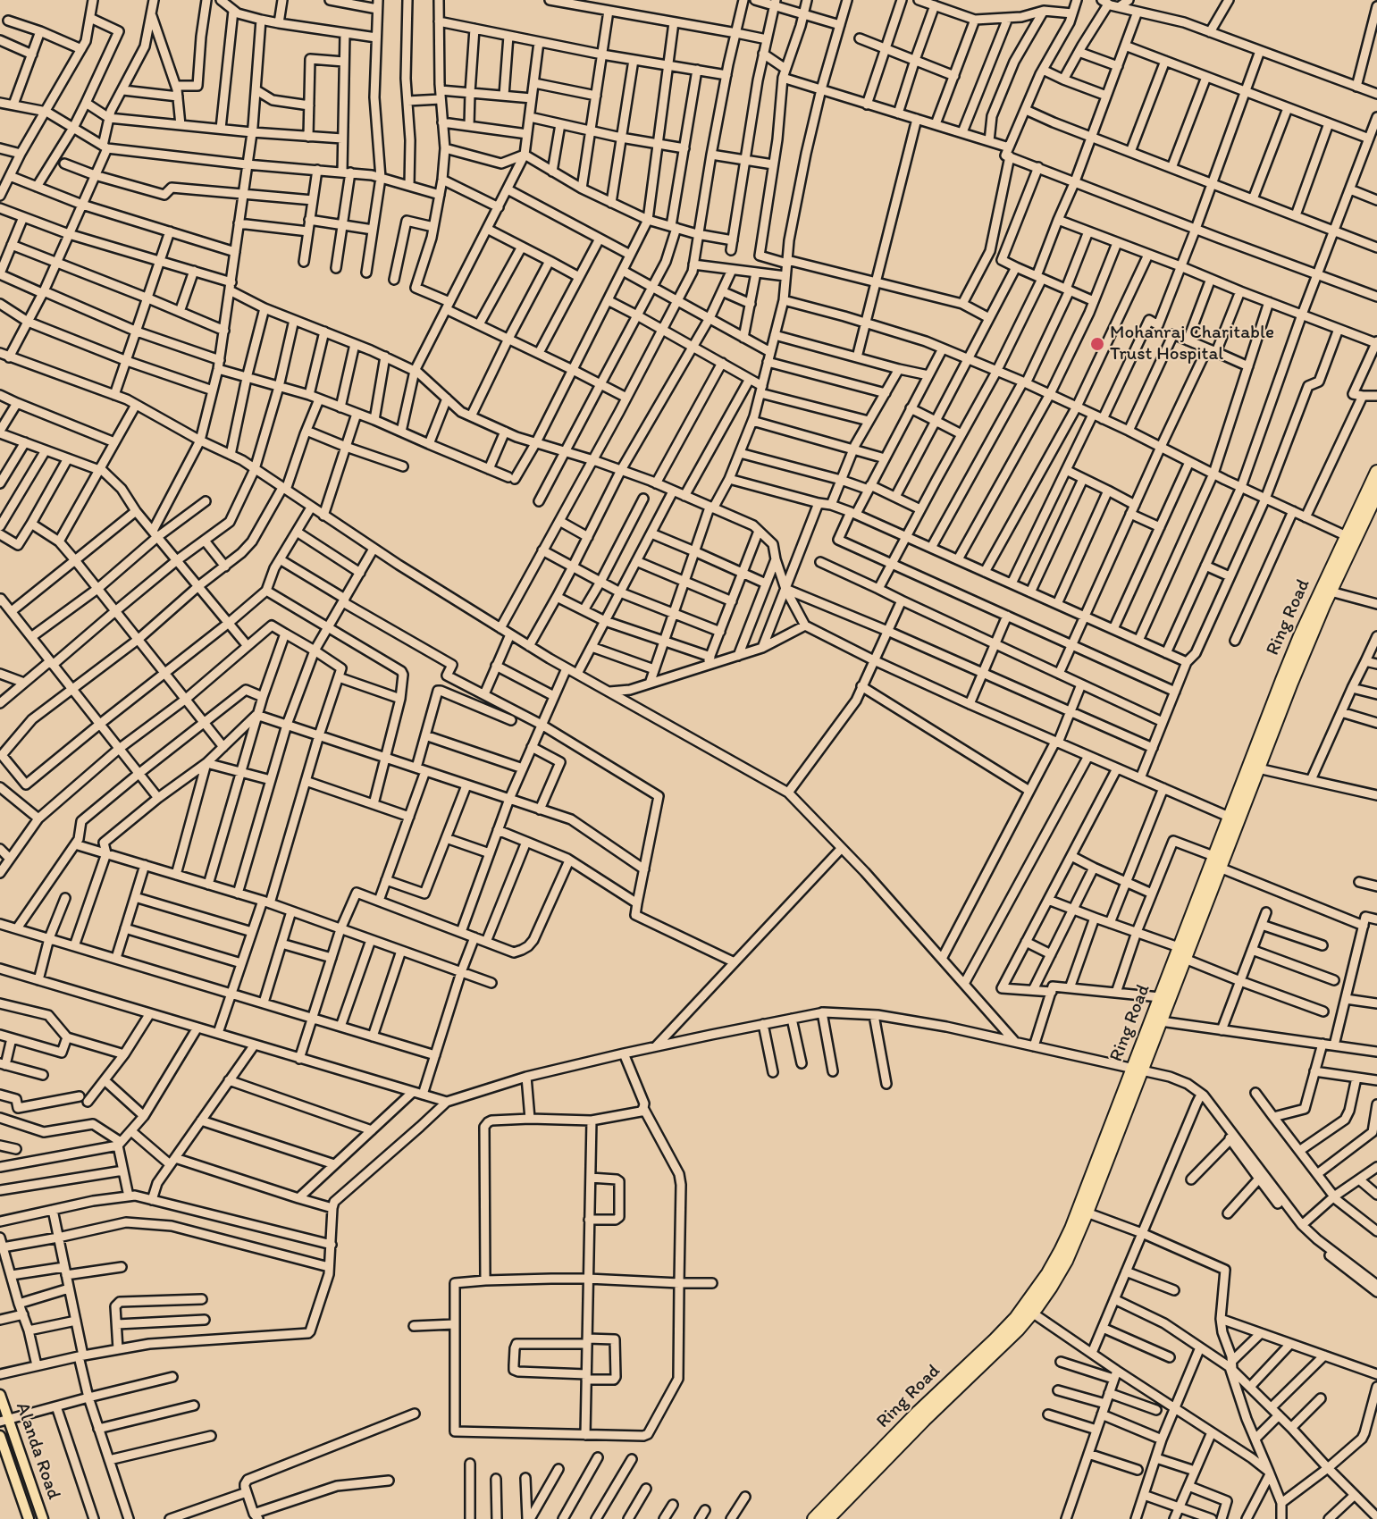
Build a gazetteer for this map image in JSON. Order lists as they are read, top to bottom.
{
  "streets": {
    "highway": ["Ring Road"],
    "main road": ["Alanda Road"]
  },
  "places": ["Mohanraj Charitable Trust Hospital"]
}
